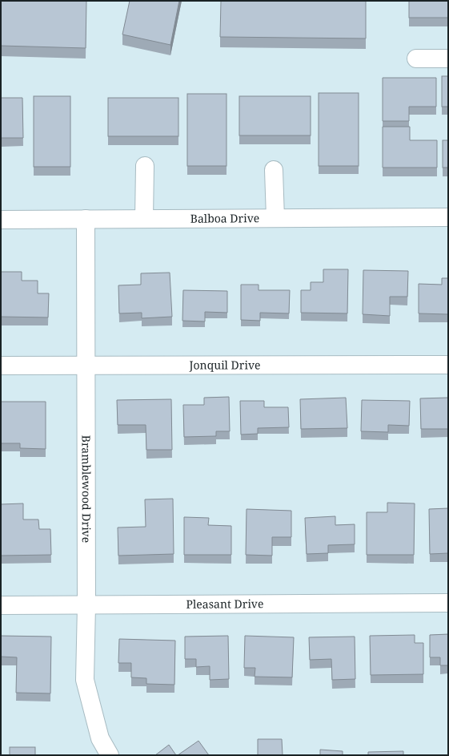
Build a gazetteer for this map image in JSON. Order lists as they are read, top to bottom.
{
  "streets": {
    "street": [
      "Balboa Drive",
      "Jonquil Drive",
      "Bramblewood Drive",
      "Pleasant Drive"
    ]
  },
  "crossings": [
    ["Balboa Drive", "Bramblewood Drive"],
    ["Jonquil Drive", "Bramblewood Drive"],
    ["Bramblewood Drive", "Pleasant Drive"]
  ]
}
